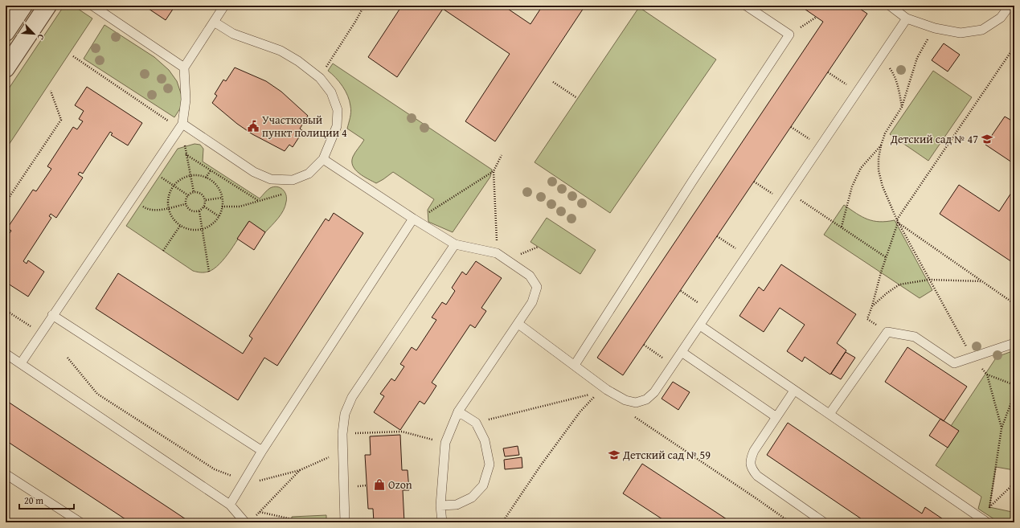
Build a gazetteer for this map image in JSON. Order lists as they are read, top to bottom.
{
  "places": {
    "public building": ["Участковый пункт полиции 4"],
    "school or university": ["Детский сад № 47", "Детский сад № 59"],
    "shop": ["Ozon"]
  },
  "scale_bar": "20 m",
  "north": "bottom right"
}
